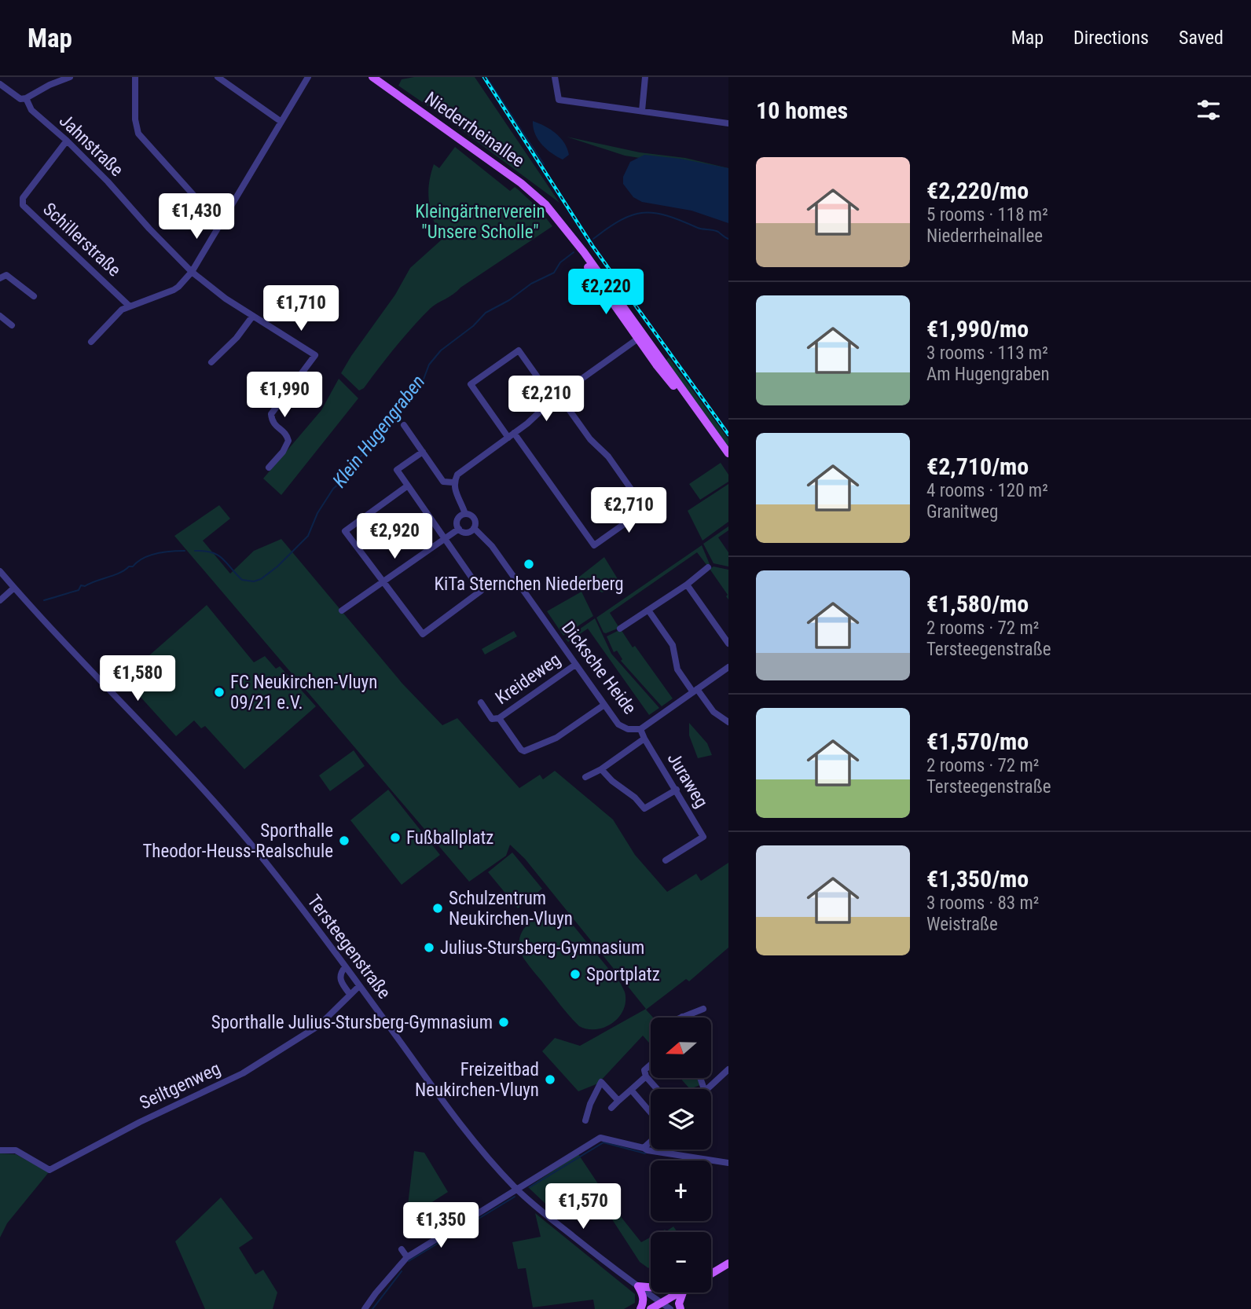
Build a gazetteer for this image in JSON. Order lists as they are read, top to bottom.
{
  "streets": {
    "main road": ["Niederrheinallee"],
    "street": [
      "Jahnstraße",
      "Schillerstraße",
      "Dicksche Heide",
      "Kreideweg",
      "Juraweg",
      "Tersteegenstraße",
      "Seiltgenweg"
    ]
  },
  "crossings": [
    ["Jahnstraße", "Schillerstraße"],
    ["Dicksche Heide", "Kreideweg"],
    ["Dicksche Heide", "Juraweg"],
    ["Tersteegenstraße", "Seiltgenweg"]
  ],
  "water": ["Klein Hugengraben"],
  "parks": ["Kleingärtnerverein \"Unsere Scholle\""],
  "places": [
    "KiTa Sternchen Niederberg",
    "FC Neukirchen-Vluyn 09/21 e.V.",
    "Fußballplatz",
    "Sporthalle Theodor-Heuss-Realschule",
    "Schulzentrum Neukirchen-Vluyn",
    "Julius-Stursberg-Gymnasium",
    "Sportplatz",
    "Sporthalle Julius-Stursberg-Gymnasium",
    "Freizeitbad Neukirchen-Vluyn"
  ],
  "north": "left",
  "page": {
    "header": "Map",
    "nav": ["Map", "Directions", "Saved"],
    "heading": "10 homes",
    "list": [
      {
        "name": "€2,220/mo",
        "note": "5 rooms · 118 m² · Niederrheinallee"
      },
      {
        "name": "€1,990/mo",
        "note": "3 rooms · 113 m² · Am Hugengraben"
      },
      {
        "name": "€2,710/mo",
        "note": "4 rooms · 120 m² · Granitweg"
      },
      {
        "name": "€1,580/mo",
        "note": "2 rooms · 72 m² · Tersteegenstraße"
      },
      {
        "name": "€1,570/mo",
        "note": "2 rooms · 72 m² · Tersteegenstraße"
      },
      {
        "name": "€1,350/mo",
        "note": "3 rooms · 83 m² · Weistraße"
      }
    ],
    "price": [
      "€1,430",
      "€2,220",
      "€1,710",
      "€1,990",
      "€2,210",
      "€2,710",
      "€2,920",
      "€1,580",
      "€1,570",
      "€1,350"
    ],
    "map_buttons": ["+", "−"]
  }
}
